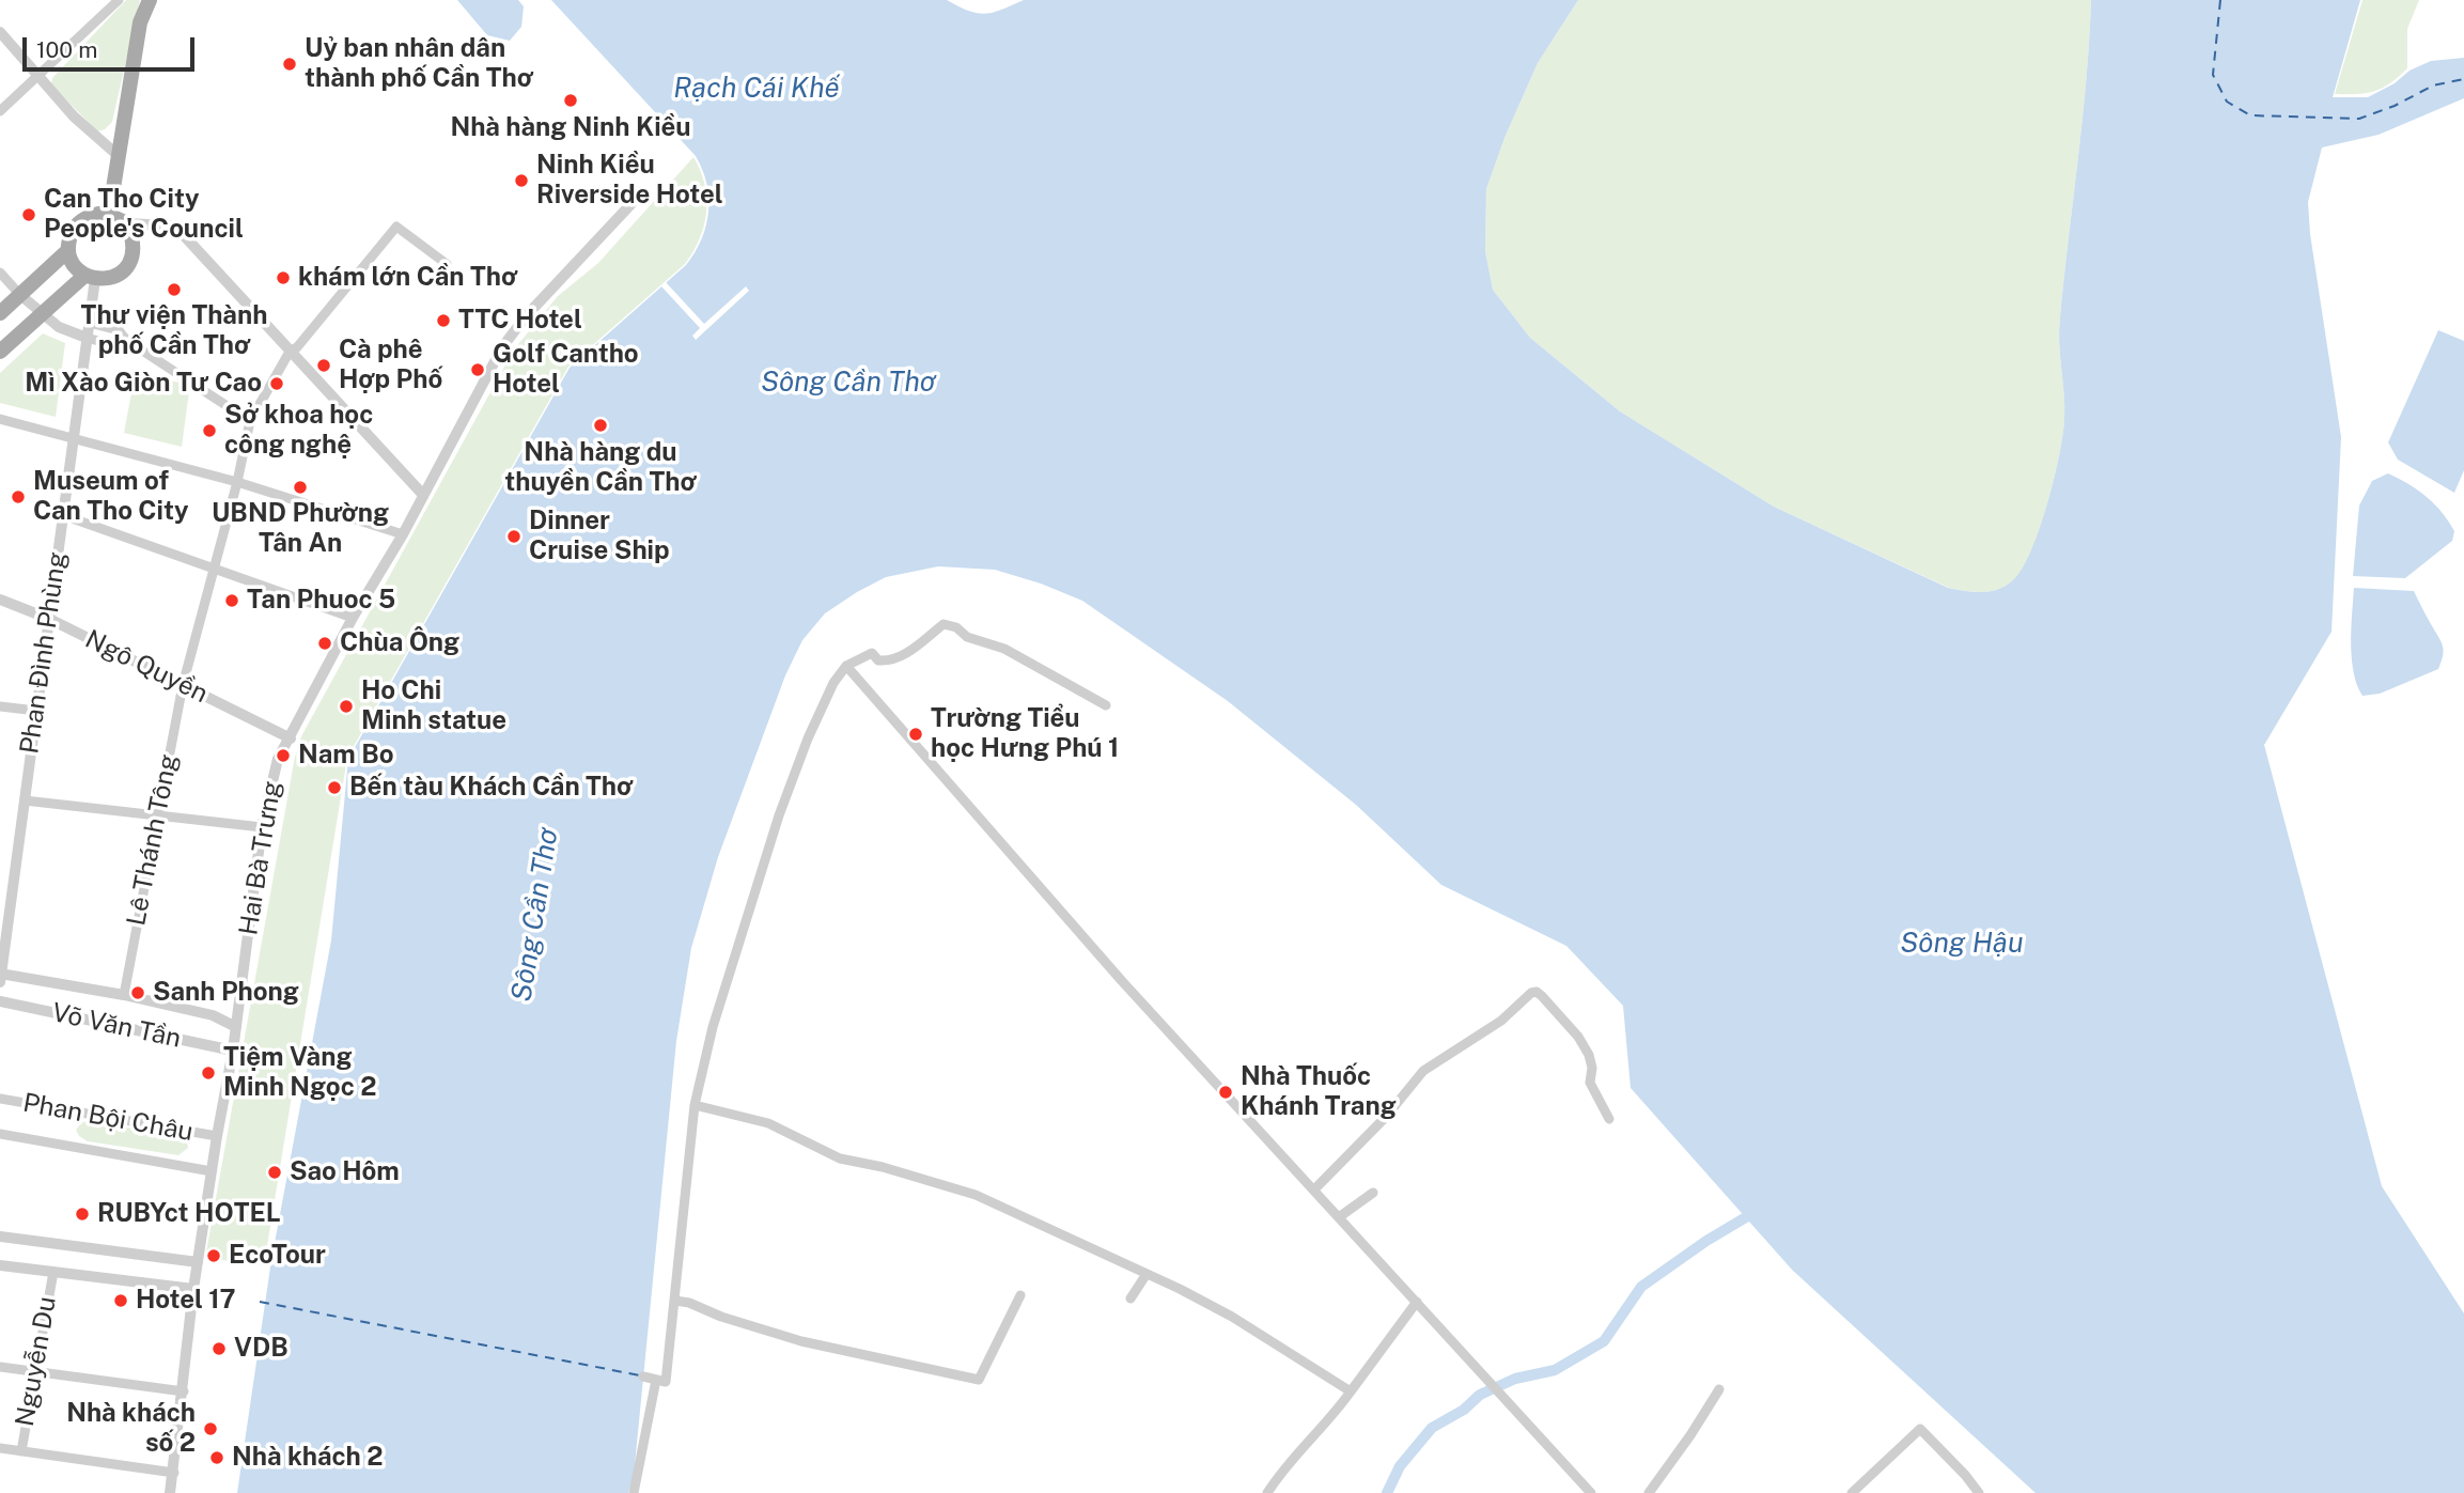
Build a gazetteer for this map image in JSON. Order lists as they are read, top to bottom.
{
  "streets": {
    "street": [
      "Phan Đình Phùng",
      "Ngô Quyền",
      "Lê Thánh Tông",
      "Hai Bà Trưng",
      "Võ Văn Tần",
      "Phan Bội Châu",
      "Nguyễn Du"
    ]
  },
  "crossings": [
    ["Phan Đình Phùng", "Ngô Quyền"],
    ["Ngô Quyền", "Lê Thánh Tông"],
    ["Ngô Quyền", "Hai Bà Trưng"],
    ["Hai Bà Trưng", "Võ Văn Tần"],
    ["Hai Bà Trưng", "Phan Bội Châu"]
  ],
  "water": ["Rạch Cái Khế", "Sông Cần Thơ", "Sông Hậu"],
  "places": [
    "Uỷ ban nhân dân thành phố Cần Thơ",
    "Nhà hàng Ninh Kiều",
    "Ninh Kiều Riverside Hotel",
    "Can Tho City People's Council",
    "khám lớn Cần Thơ",
    "Thư viện Thành phố Cần Thơ",
    "TTC Hotel",
    "Cà phê Hợp Phố",
    "Golf Cantho Hotel",
    "Mì Xào Giòn Tư Cao",
    "Nhà hàng du thuyền Cần Thơ",
    "Sở khoa học công nghệ",
    "UBND Phường Tân An",
    "Museum of Can Tho City",
    "Dinner Cruise Ship",
    "Tan Phuoc 5",
    "Chùa Ông",
    "Ho Chi Minh statue",
    "Trường Tiểu học Hưng Phú 1",
    "Nam Bo",
    "Bến tàu Khách Cần Thơ",
    "Sanh Phong",
    "Tiệm Vàng Minh Ngọc 2",
    "Nhà Thuốc Khánh Trang",
    "Sao Hôm",
    "RUBYct HOTEL",
    "EcoTour",
    "Hotel 17",
    "VDB",
    "Nhà khách số 2",
    "Nhà khách 2"
  ],
  "scale_bar": "100 m"
}
